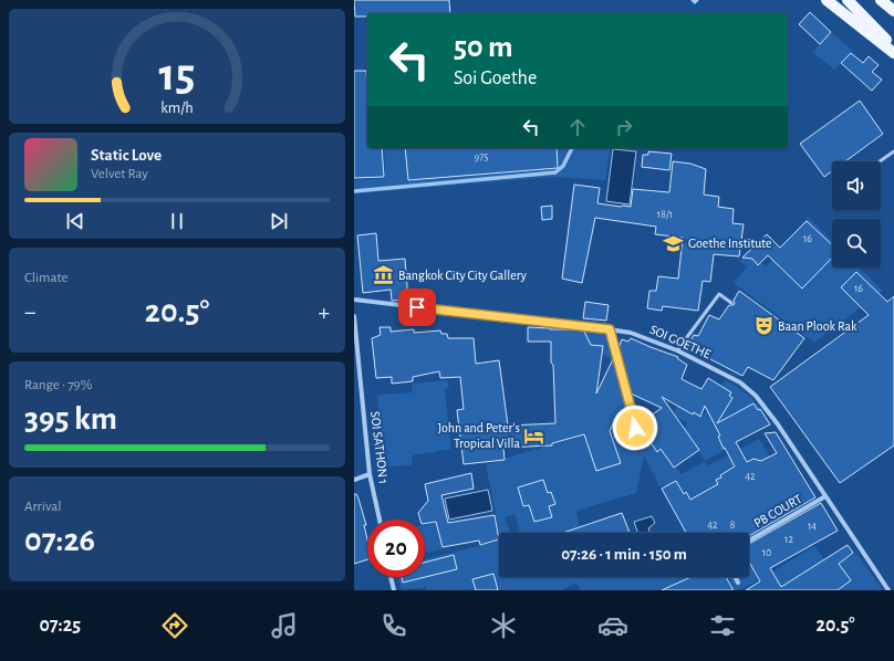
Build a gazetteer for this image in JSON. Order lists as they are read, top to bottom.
{
  "streets": {
    "street": ["SOI GOETHE", "SOI SATHON 1", "PB COURT"]
  },
  "crossings": [
    ["SOI GOETHE", "PB COURT"]
  ],
  "places": {
    "school or university": ["Goethe Institute"],
    "museum": ["Bangkok City City Gallery"],
    "theatre": ["Baan Plook Rak"],
    "hotel": ["John and Peter's Tropical Villa"]
  },
  "house_numbers": [
    "975",
    "18/1",
    "16",
    "16",
    "42",
    "42",
    "8",
    "14",
    "12",
    "10"
  ],
  "page": {
    "turn": ["50 m", "Soi Goethe"],
    "song": ["Static Love", "Velvet Ray"],
    "tile": [
      "Climate",
      ["Range · 79%", "395 km"],
      ["Arrival", "07:26"]
    ],
    "heat": ["−", "20.5°", "+"],
    "limit": "20",
    "trip": "07:26 · 1 min · 150 m",
    "tabs": ["07:25", "20.5°"],
    "gauge": ["15", "km/h"]
  }
}
